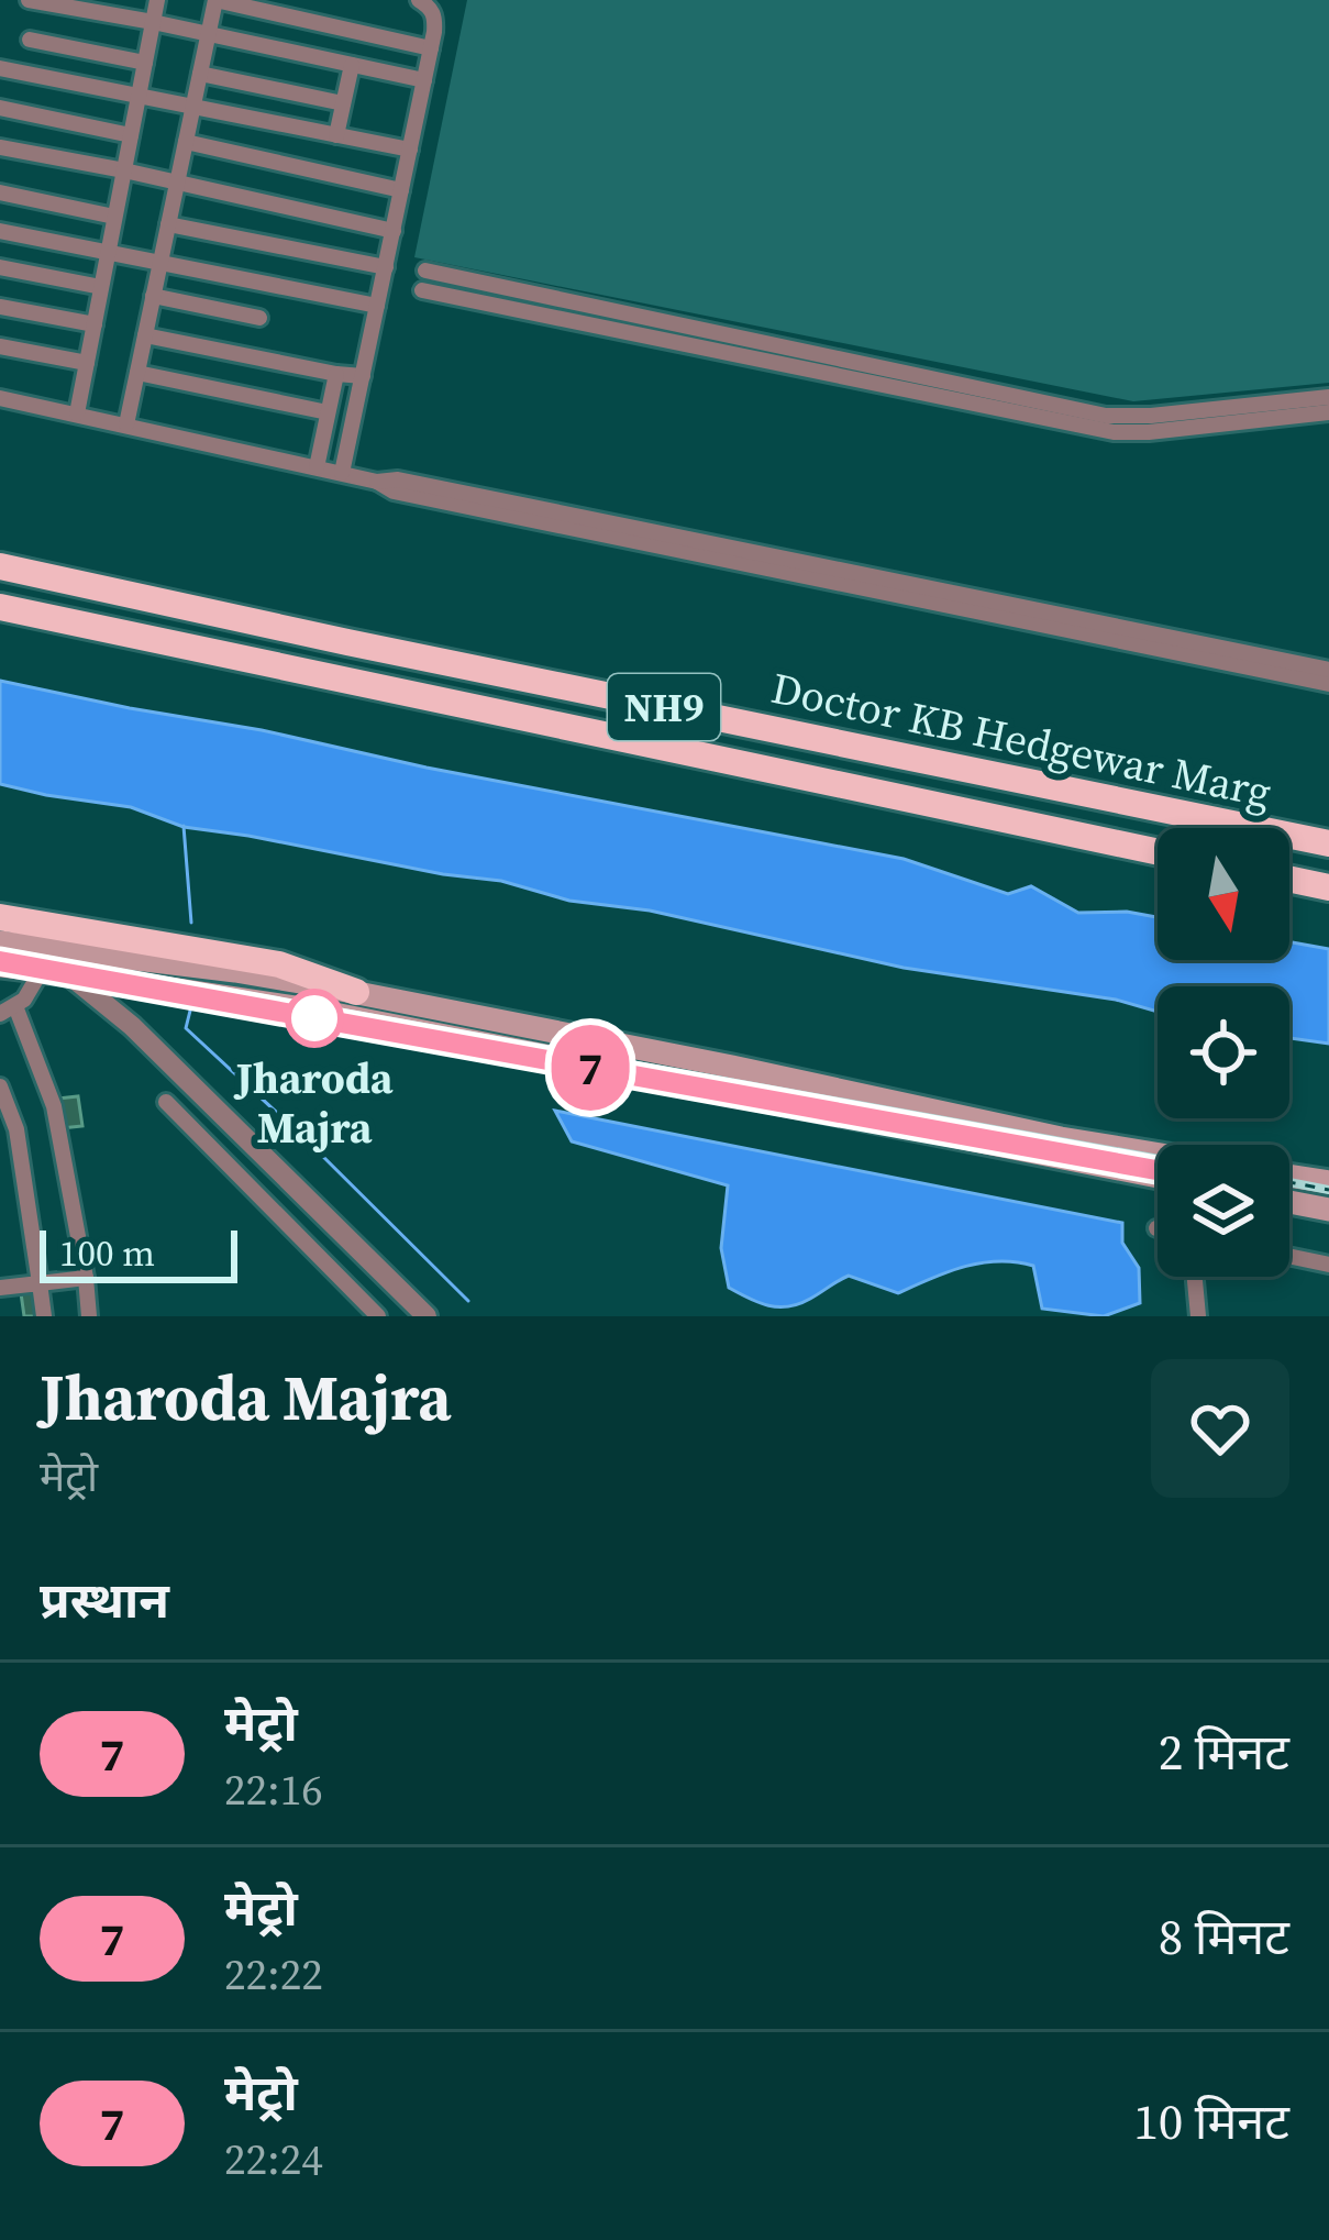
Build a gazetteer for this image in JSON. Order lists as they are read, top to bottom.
{
  "streets": {
    "highway": ["NH9", "Doctor KB Hedgewar Marg"]
  },
  "places": ["Jharoda Majra"],
  "lines": ["metro line 7"],
  "scale_bar": "100 m",
  "north": "bottom",
  "page": {
    "on_map": "7",
    "scale": "100 m",
    "heading": [
      ["Jharoda Majra", "मेट्रो"],
      "प्रस्थान"
    ],
    "list": [
      {
        "mark": "7",
        "name": "मेट्रो",
        "note": "22:16",
        "value": "2 मिनट"
      },
      {
        "mark": "7",
        "name": "मेट्रो",
        "note": "22:22",
        "value": "8 मिनट"
      },
      {
        "mark": "7",
        "name": "मेट्रो",
        "note": "22:24",
        "value": "10 मिनट"
      }
    ]
  }
}
